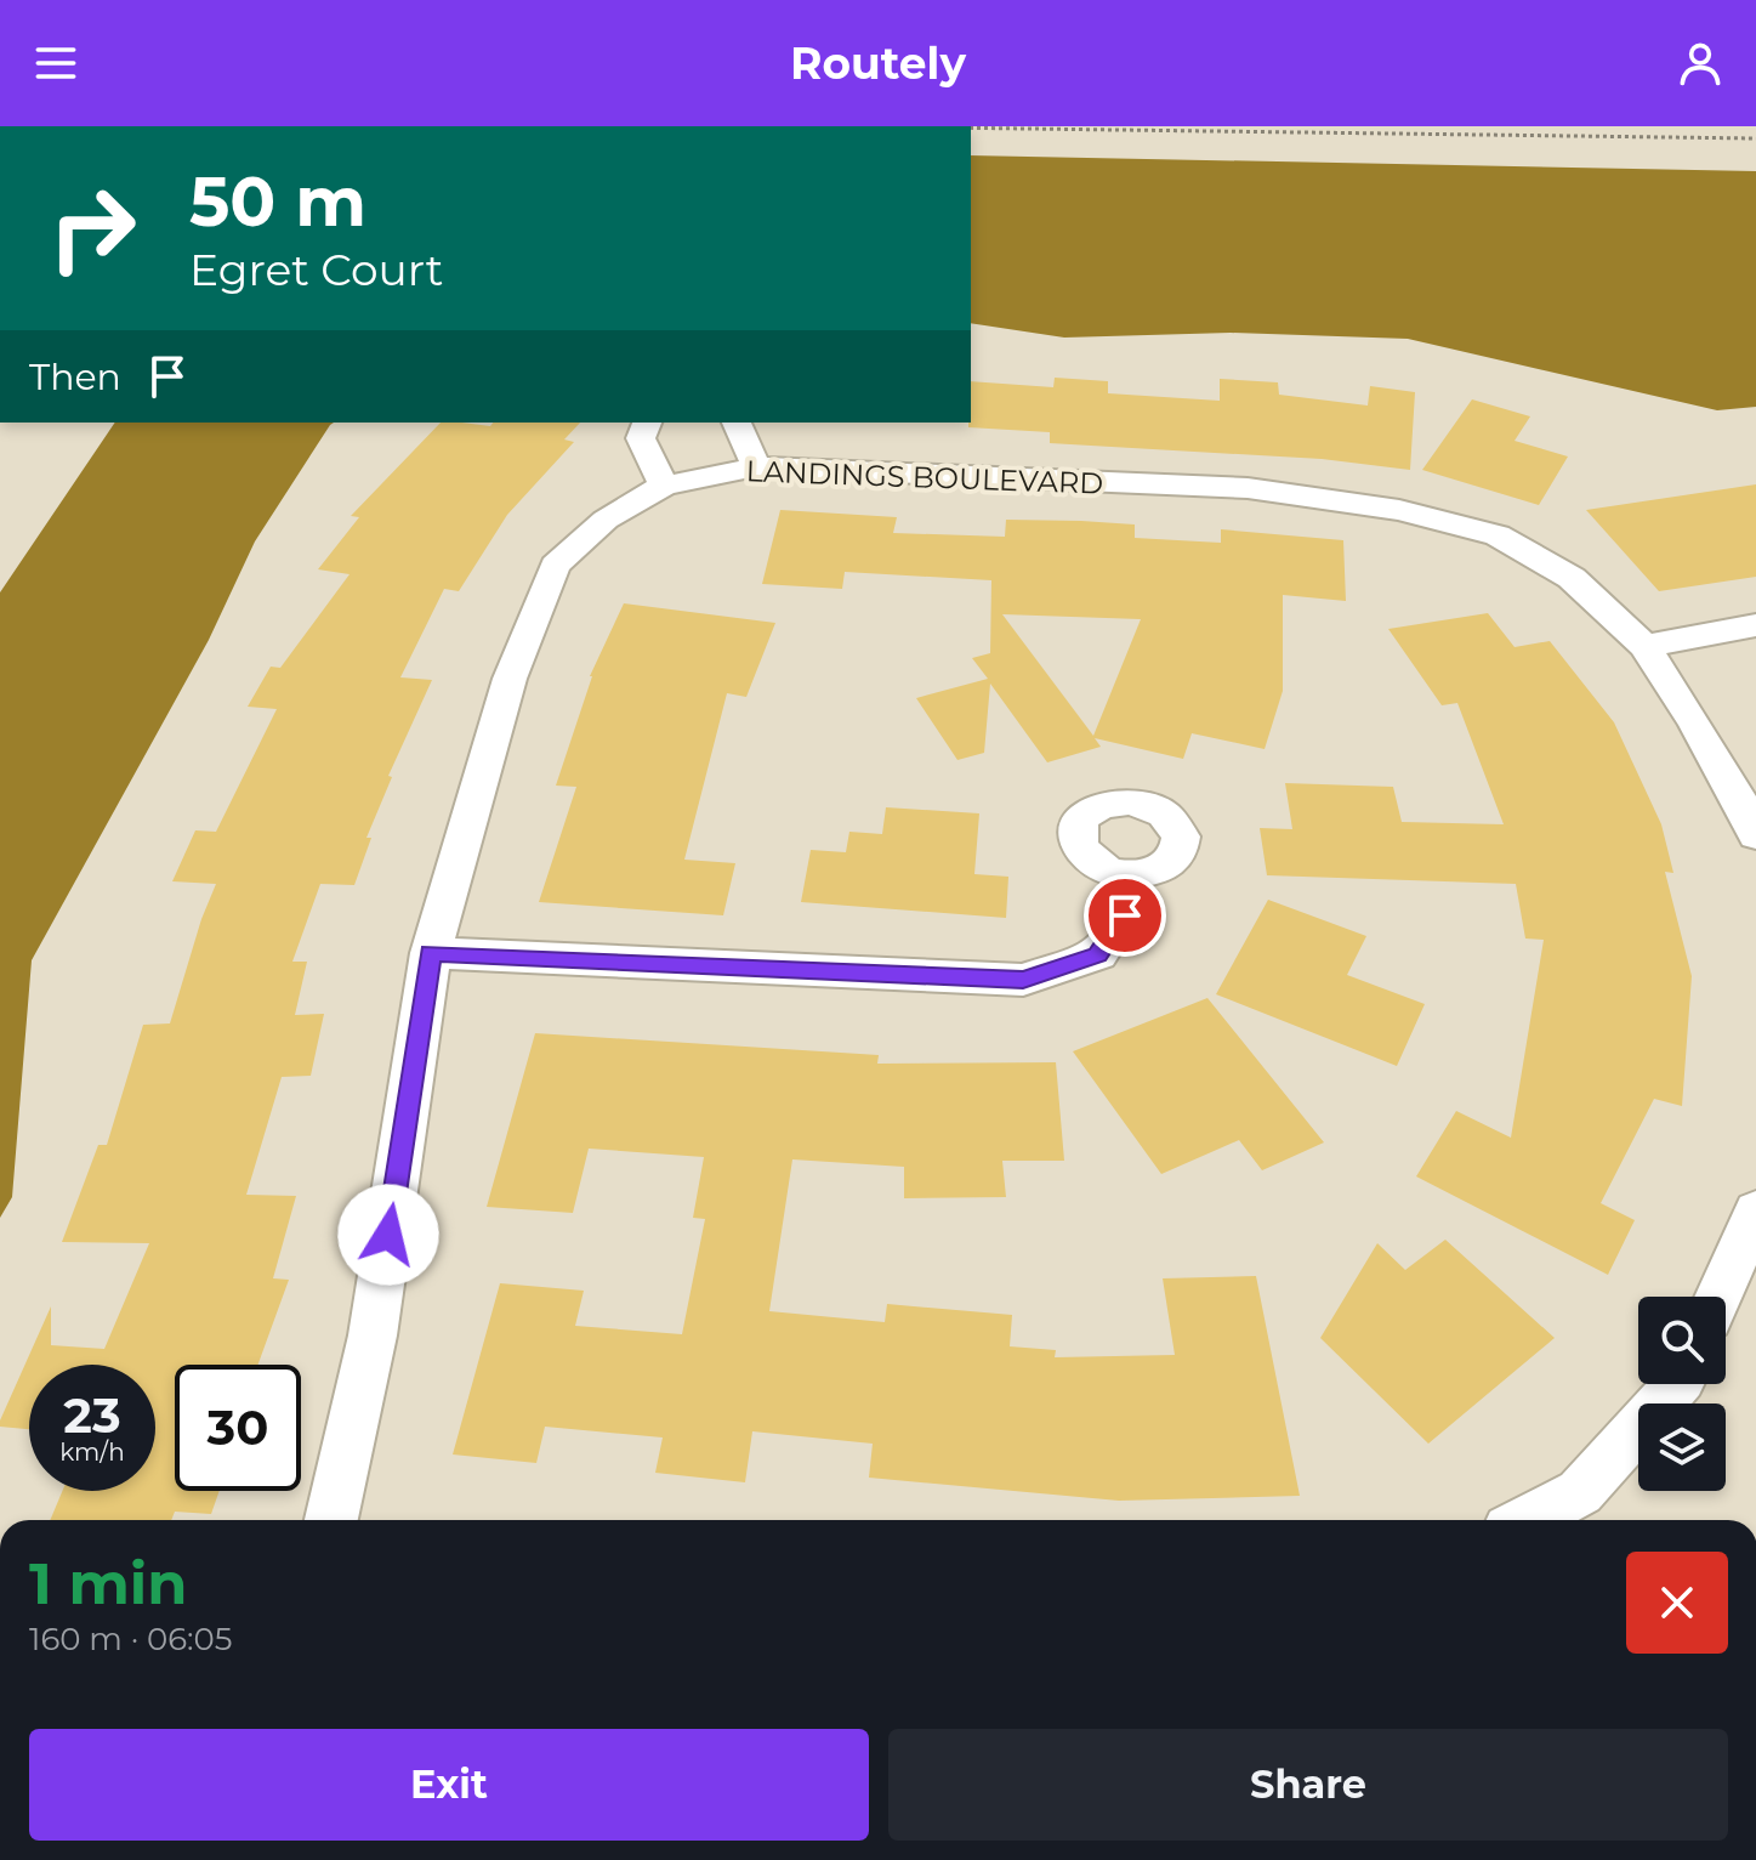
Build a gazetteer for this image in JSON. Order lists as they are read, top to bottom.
{
  "streets": {
    "street": ["LANDINGS BOULEVARD"]
  },
  "page": {
    "header": "Routely",
    "turn": ["50 m", "Egret Court"],
    "then": "Then",
    "speed": "23 km/h",
    "limit": "30",
    "heading": ["1 min", "160 m · 06:05"],
    "buttons": ["Exit", "Share"]
  }
}
